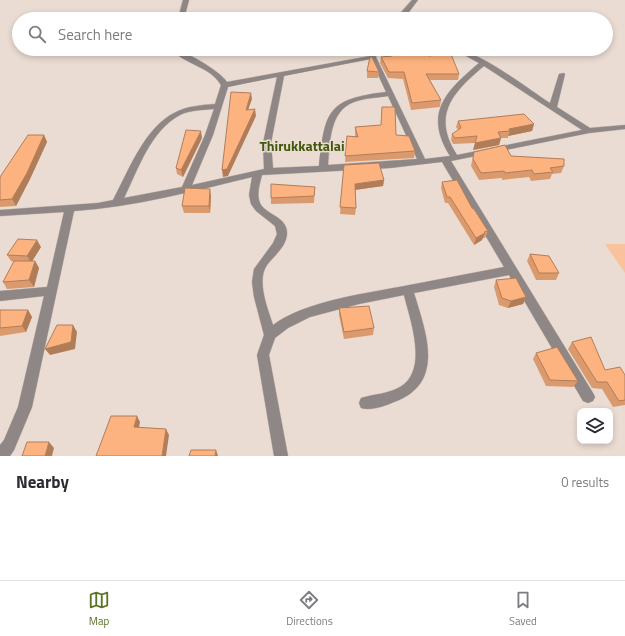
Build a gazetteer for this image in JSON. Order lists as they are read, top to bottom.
{
  "districts": ["Thirukkattalai"],
  "page": {
    "search": "Search here",
    "heading": ["Nearby", "0 results"],
    "nav": ["Map", "Directions", "Saved"]
  }
}
